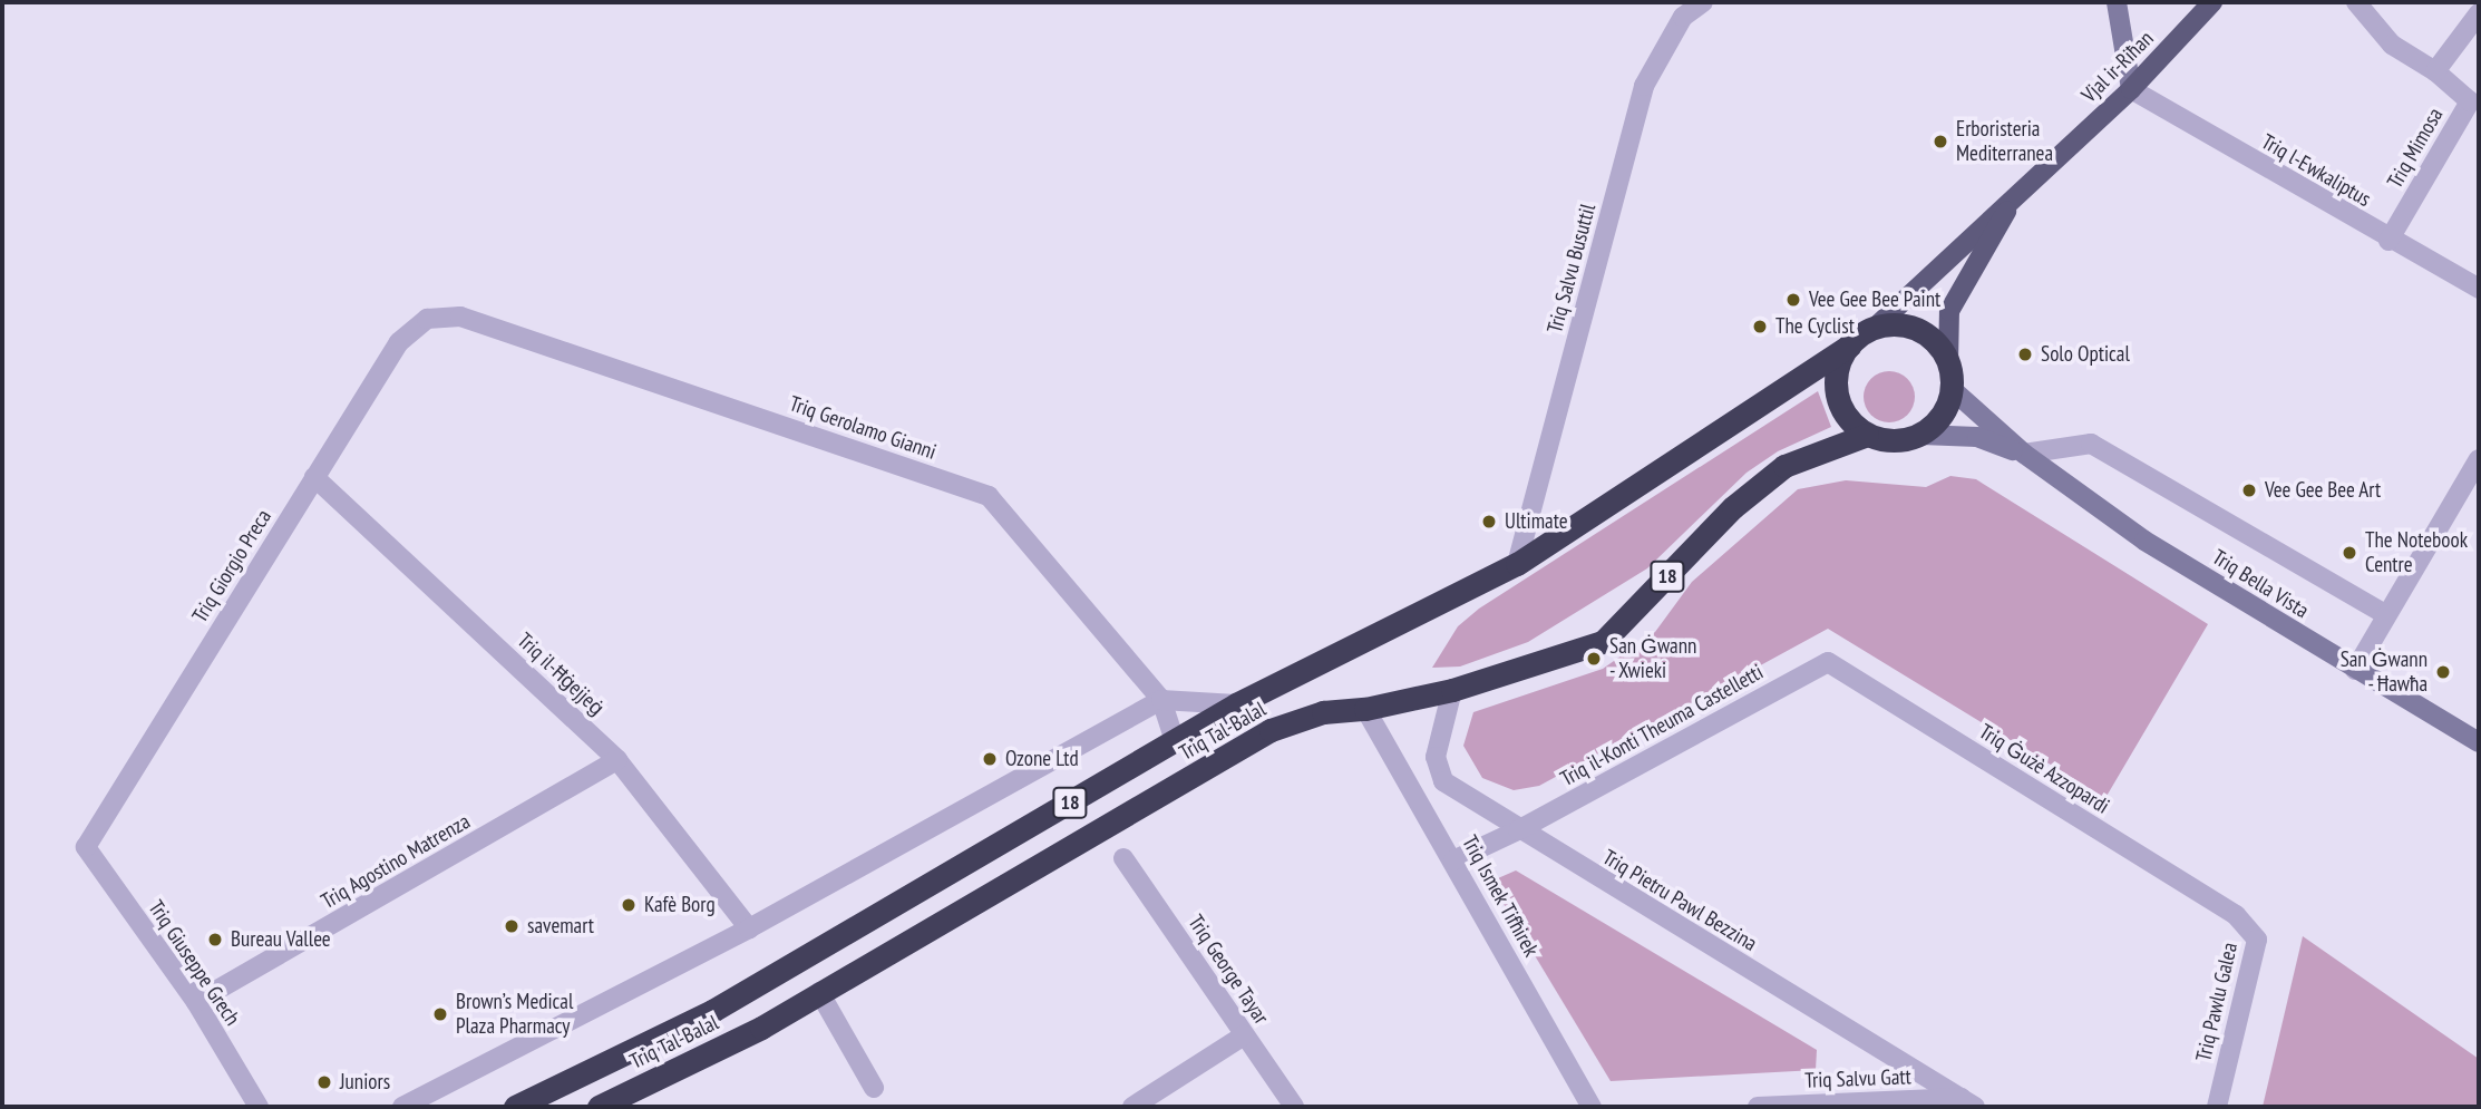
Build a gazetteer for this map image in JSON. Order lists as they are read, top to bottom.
{
  "streets": {
    "highway": ["18", "Triq Tal-Balal"],
    "main road": ["Vjal ir-Riħan", "Triq Bella Vista"],
    "street": [
      "Triq Mimosa",
      "Triq l-Ewkaliptus",
      "Triq Salvu Busuttil",
      "Triq Gerolamo Gianni",
      "Triq Giorgio Preca",
      "Triq il-Ħġejjeġ",
      "Triq il-Konti Theuma Castelletti",
      "Triq Ġużè Azzopardi",
      "Triq Agostino Matrenza",
      "Triq Ismek Tifħirek",
      "Triq Pietru Pawl Bezzina",
      "Triq Giuseppe Grech",
      "Triq George Tayar",
      "Triq Pawlu Galea",
      "Triq Salvu Gatt"
    ]
  },
  "crossings": [
    ["Vjal ir-Riħan", "Triq l-Ewkaliptus"],
    ["Vjal ir-Riħan", "18"],
    ["Vjal ir-Riħan", "Triq Bella Vista"],
    ["Vjal ir-Riħan", "Triq Tal-Balal"],
    ["Triq Mimosa", "Triq l-Ewkaliptus"],
    ["Triq Salvu Busuttil", "Triq Tal-Balal"],
    ["Triq Gerolamo Gianni", "Triq Giorgio Preca"],
    ["Triq Gerolamo Gianni", "Triq Tal-Balal"],
    ["Triq Giorgio Preca", "Triq il-Ħġejjeġ"],
    ["Triq Giorgio Preca", "Triq Giuseppe Grech"],
    ["18", "Triq Bella Vista"],
    ["18", "Triq Tal-Balal"],
    ["Triq Bella Vista", "Triq Tal-Balal"],
    ["Triq il-Ħġejjeġ", "Triq Agostino Matrenza"],
    ["Triq il-Konti Theuma Castelletti", "Triq Ġużè Azzopardi"],
    ["Triq il-Konti Theuma Castelletti", "Triq Ismek Tifħirek"],
    ["Triq il-Konti Theuma Castelletti", "Triq Pietru Pawl Bezzina"],
    ["Triq Tal-Balal", "Triq Ismek Tifħirek"],
    ["Triq Tal-Balal", "Triq Pietru Pawl Bezzina"],
    ["Triq Ġużè Azzopardi", "Triq Pawlu Galea"],
    ["Triq Agostino Matrenza", "Triq Giuseppe Grech"],
    ["Triq Pietru Pawl Bezzina", "Triq Salvu Gatt"]
  ],
  "places": [
    "Erboristeria Mediterranea",
    "Vee Gee Bee Paint",
    "The Cyclist",
    "Solo Optical",
    "Vee Gee Bee Art",
    "Ultimate",
    "The Notebook Centre",
    "San Ġwann - Xwieki",
    "San Ġwann - Ħawħa",
    "Ozone Ltd",
    "Kafè Borg",
    "savemart",
    "Bureau Vallee",
    "Brown’s Medical Plaza Pharmacy",
    "Juniors"
  ]
}
